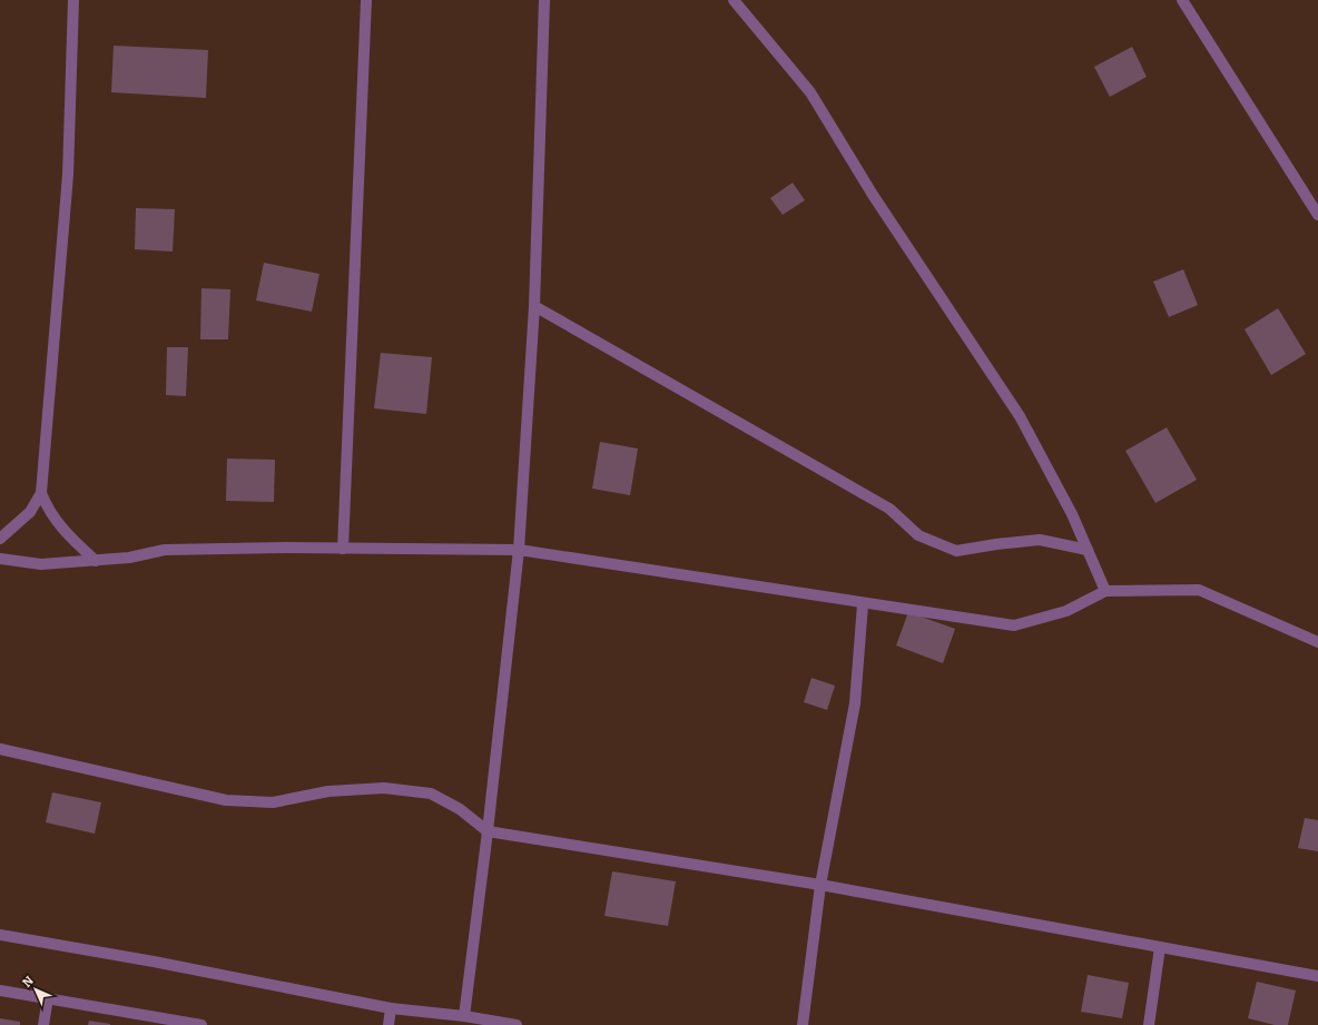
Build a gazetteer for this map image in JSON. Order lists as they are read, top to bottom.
{
  "north": "top left"
}
